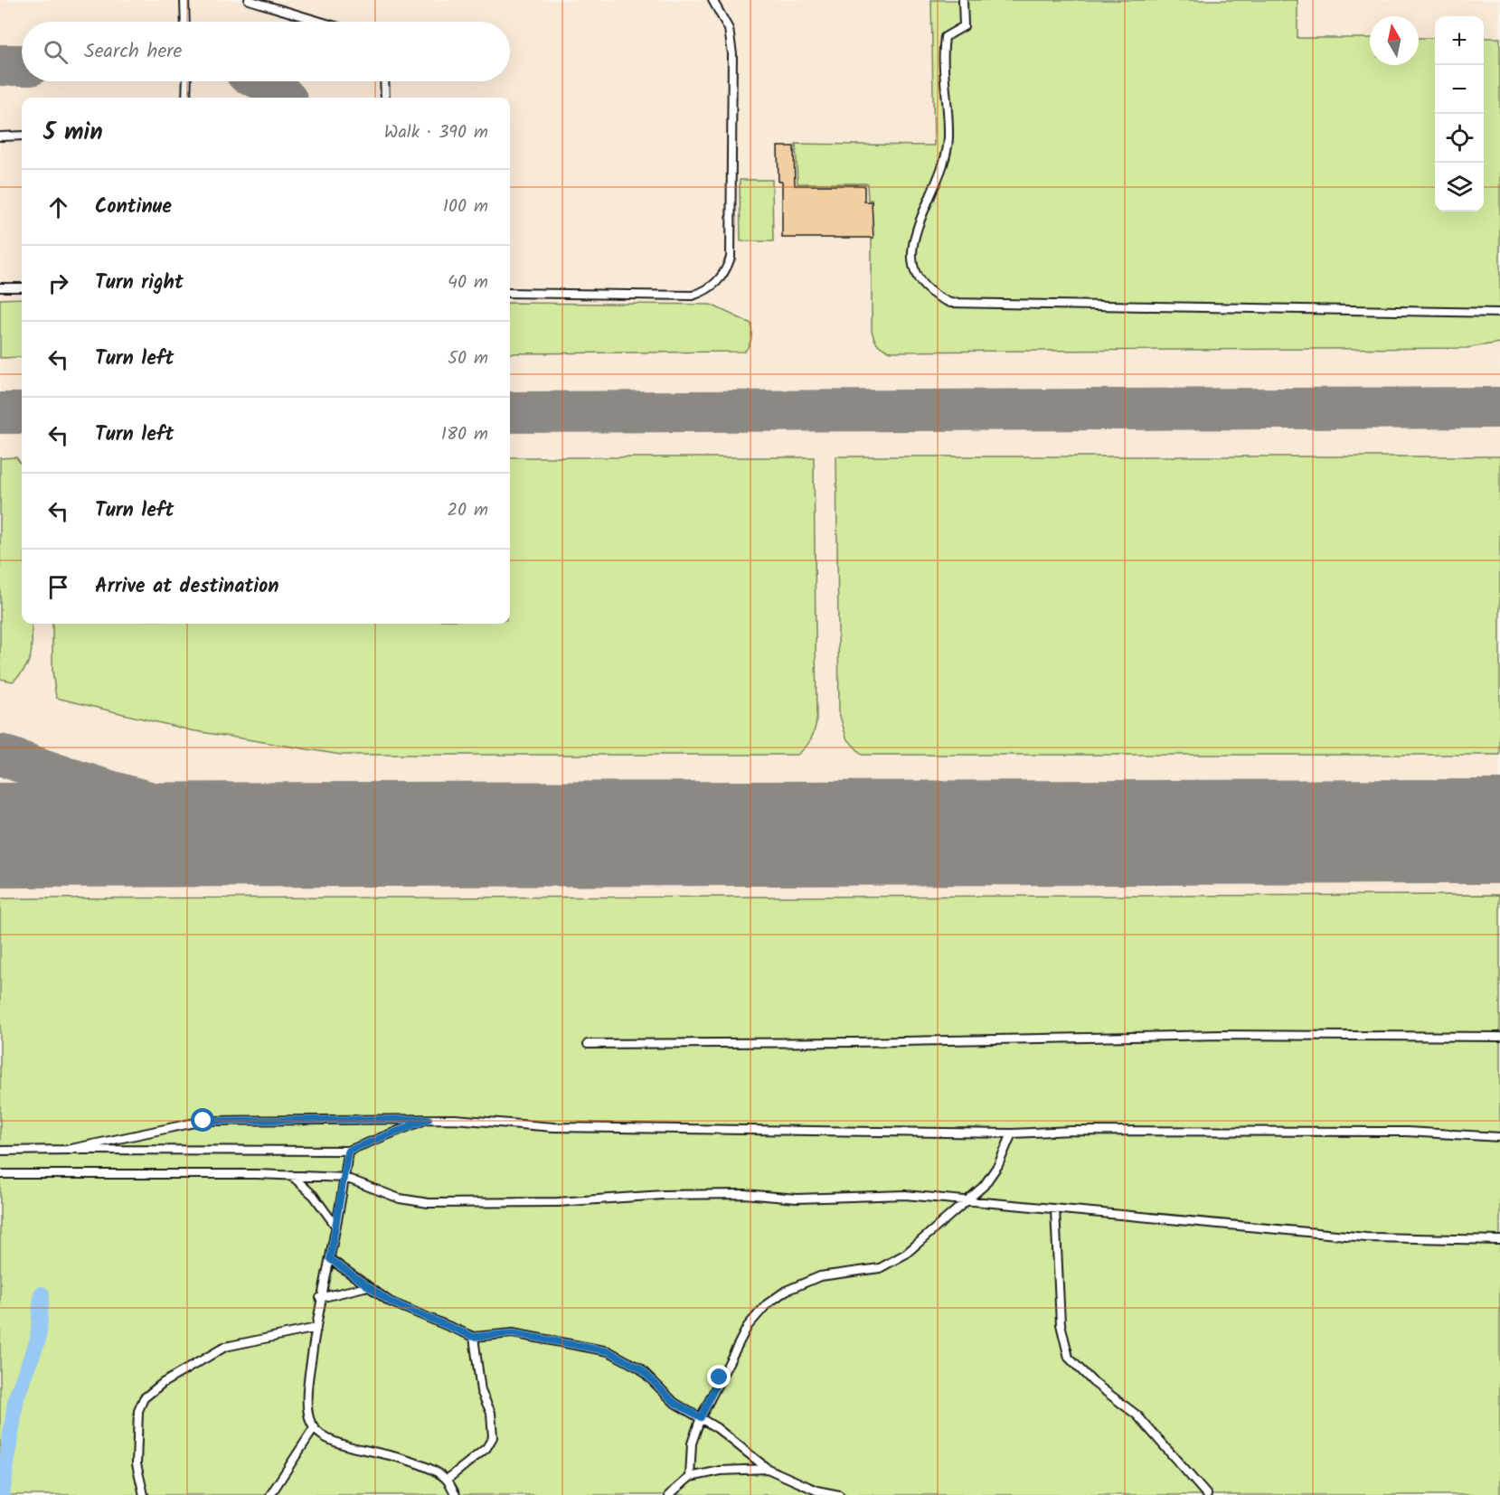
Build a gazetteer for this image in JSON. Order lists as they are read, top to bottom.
{
  "north": "top",
  "page": {
    "map_buttons": ["+", "−"],
    "search": "Search here",
    "heading": ["5 min", "Walk · 390 m"],
    "list": [
      ["Continue", "100 m"],
      ["Turn right", "40 m"],
      ["Turn left", "50 m"],
      ["Turn left", "180 m"],
      ["Turn left", "20 m"],
      "Arrive at destination"
    ]
  }
}
